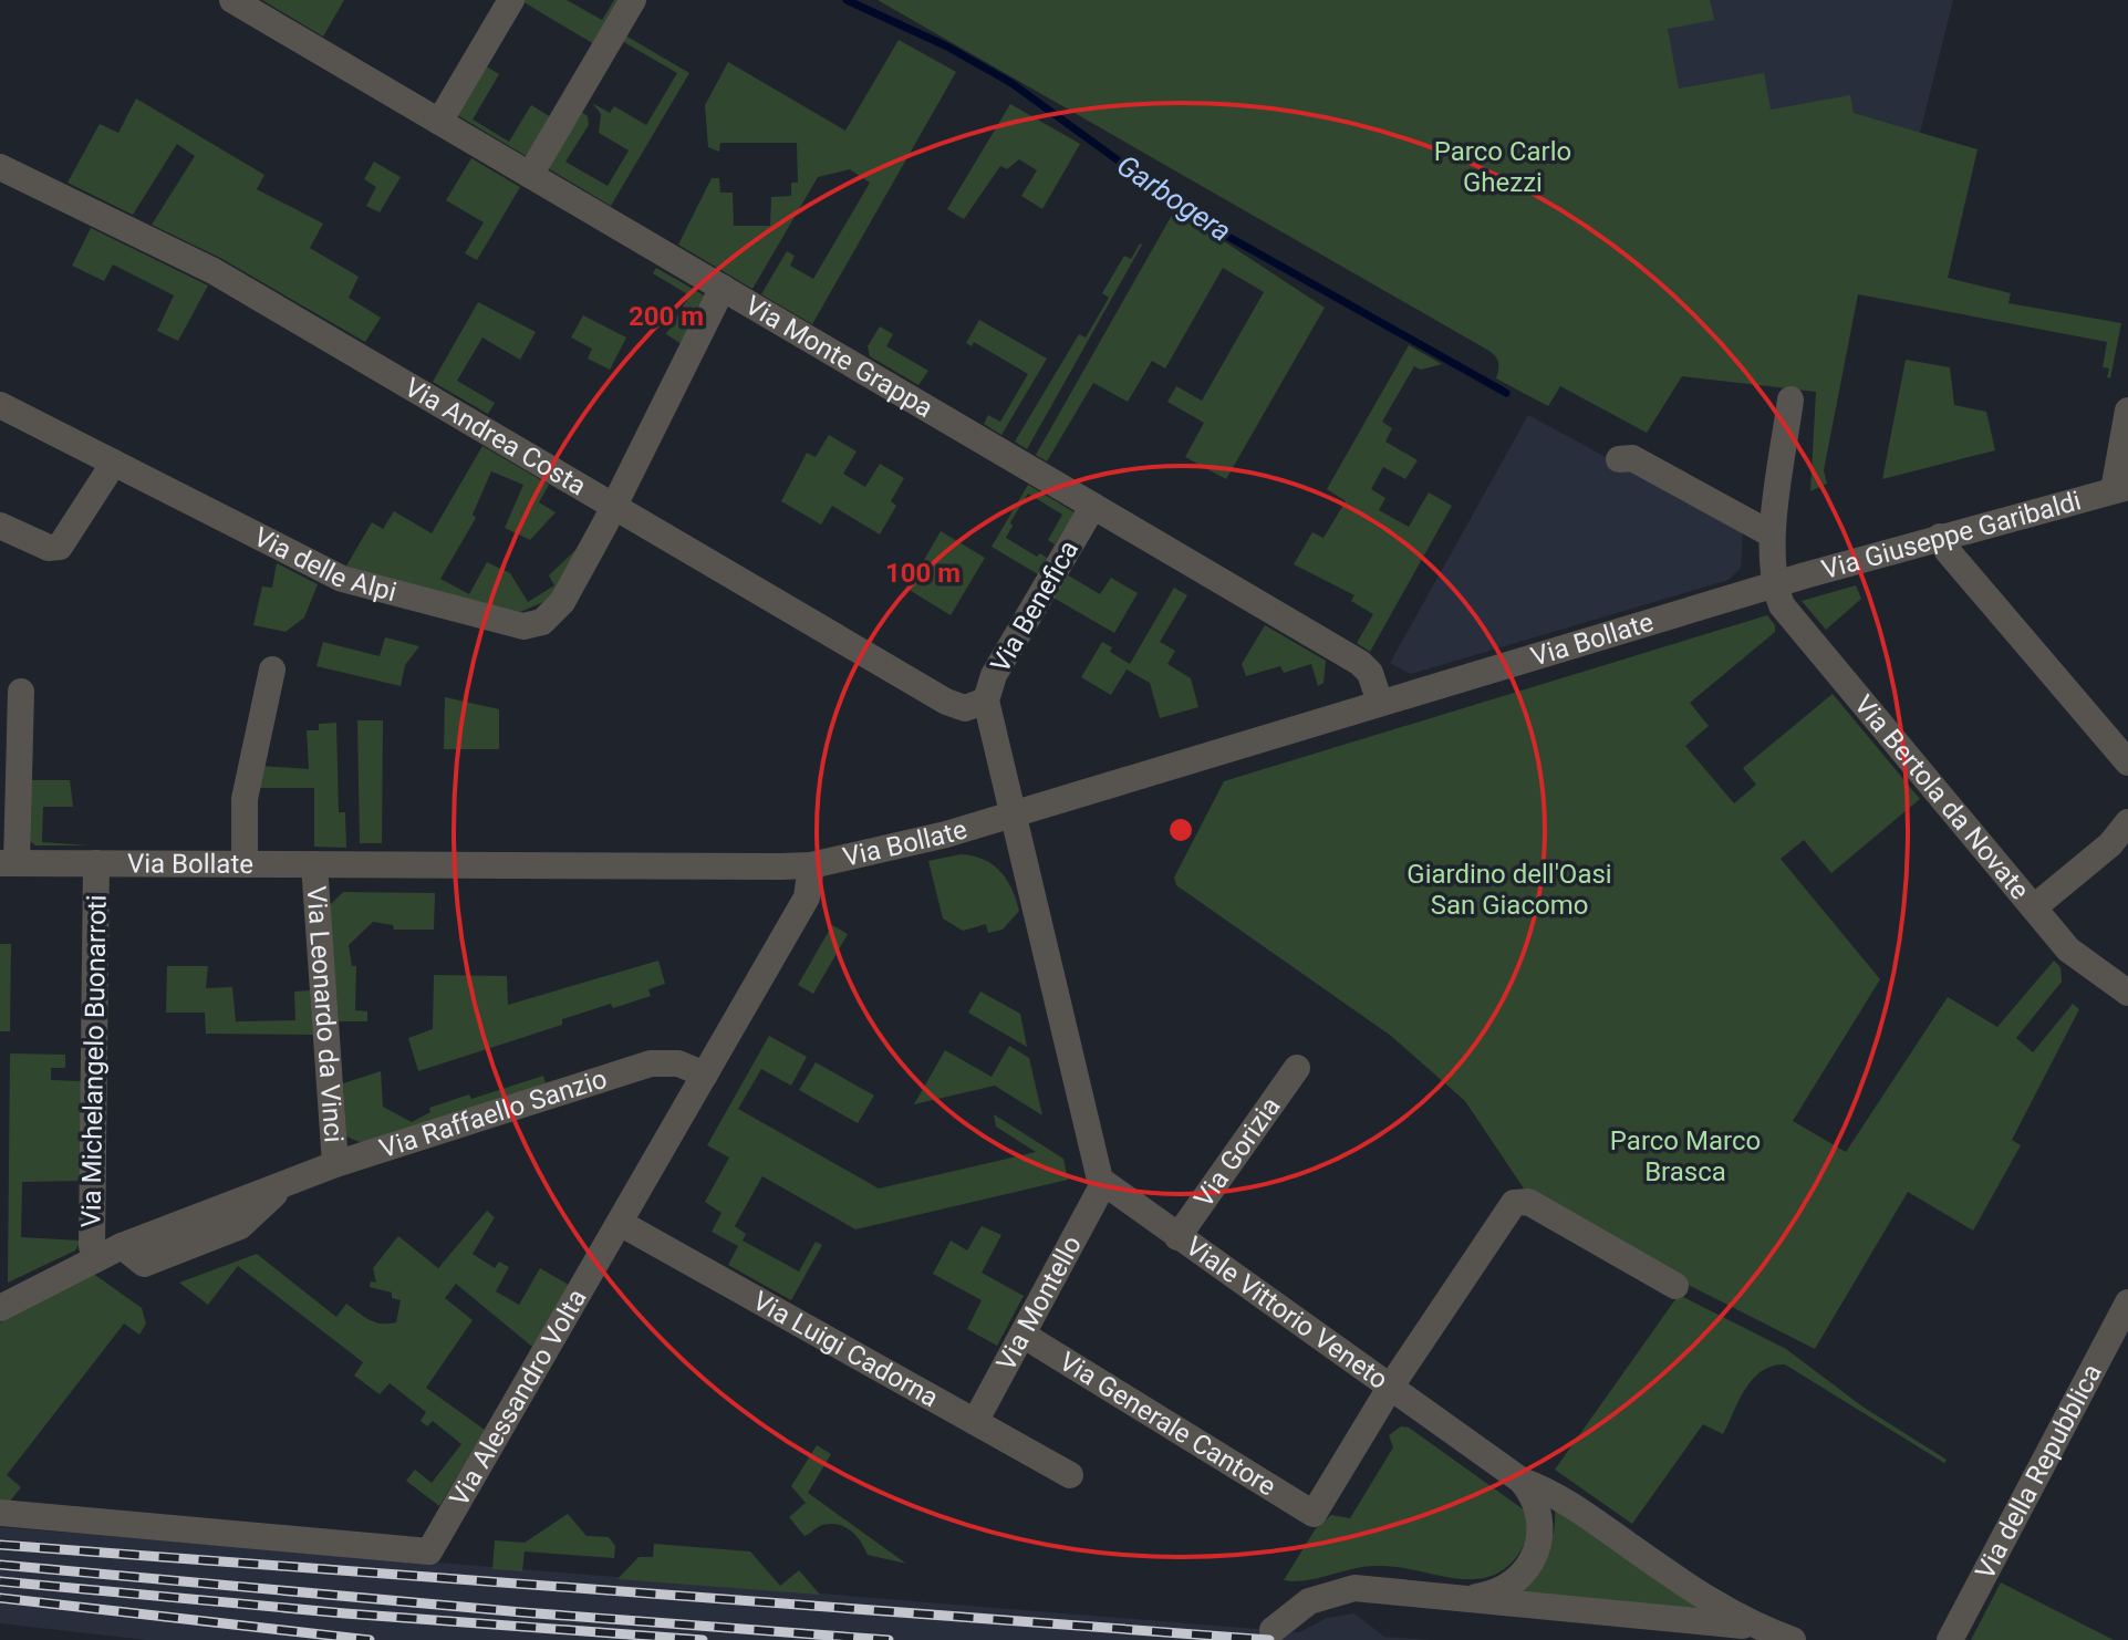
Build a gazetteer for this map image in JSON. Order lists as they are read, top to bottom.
{
  "streets": {
    "street": [
      "Via Monte Grappa",
      "Via Andrea Costa",
      "Via Giuseppe Garibaldi",
      "Via delle Alpi",
      "Via Benefica",
      "Via Bollate",
      "Via Bertola da Novate",
      "Via Leonardo da Vinci",
      "Via Michelangelo Buonarroti",
      "Via Raffaello Sanzio",
      "Via Gorizia",
      "Via Montello",
      "Viale Vittorio Veneto",
      "Via Luigi Cadorna",
      "Via Alessandro Volta",
      "Via Generale Cantore",
      "Via della Repubblica"
    ]
  },
  "crossings": [
    ["Via Monte Grappa", "Via delle Alpi"],
    ["Via Monte Grappa", "Via Benefica"],
    ["Via Monte Grappa", "Via Bollate"],
    ["Via Andrea Costa", "Via delle Alpi"],
    ["Via Andrea Costa", "Via Benefica"],
    ["Via Giuseppe Garibaldi", "Via Bollate"],
    ["Via Giuseppe Garibaldi", "Via Bertola da Novate"],
    ["Via Benefica", "Via Bollate"],
    ["Via Bollate", "Via Bertola da Novate"],
    ["Via Bollate", "Via Leonardo da Vinci"],
    ["Via Bollate", "Via Michelangelo Buonarroti"],
    ["Via Bollate", "Via Alessandro Volta"],
    ["Via Leonardo da Vinci", "Via Raffaello Sanzio"],
    ["Via Michelangelo Buonarroti", "Via Raffaello Sanzio"],
    ["Via Raffaello Sanzio", "Via Alessandro Volta"],
    ["Via Gorizia", "Viale Vittorio Veneto"],
    ["Via Montello", "Viale Vittorio Veneto"],
    ["Via Montello", "Via Luigi Cadorna"],
    ["Via Montello", "Via Generale Cantore"],
    ["Viale Vittorio Veneto", "Via Generale Cantore"],
    ["Via Luigi Cadorna", "Via Alessandro Volta"]
  ],
  "water": ["Garbogera"],
  "parks": ["Parco Carlo Ghezzi", "Giardino dell'Oasi San Giacomo", "Parco Marco Brasca"],
  "rings": ["200 m", "100 m"]
}
